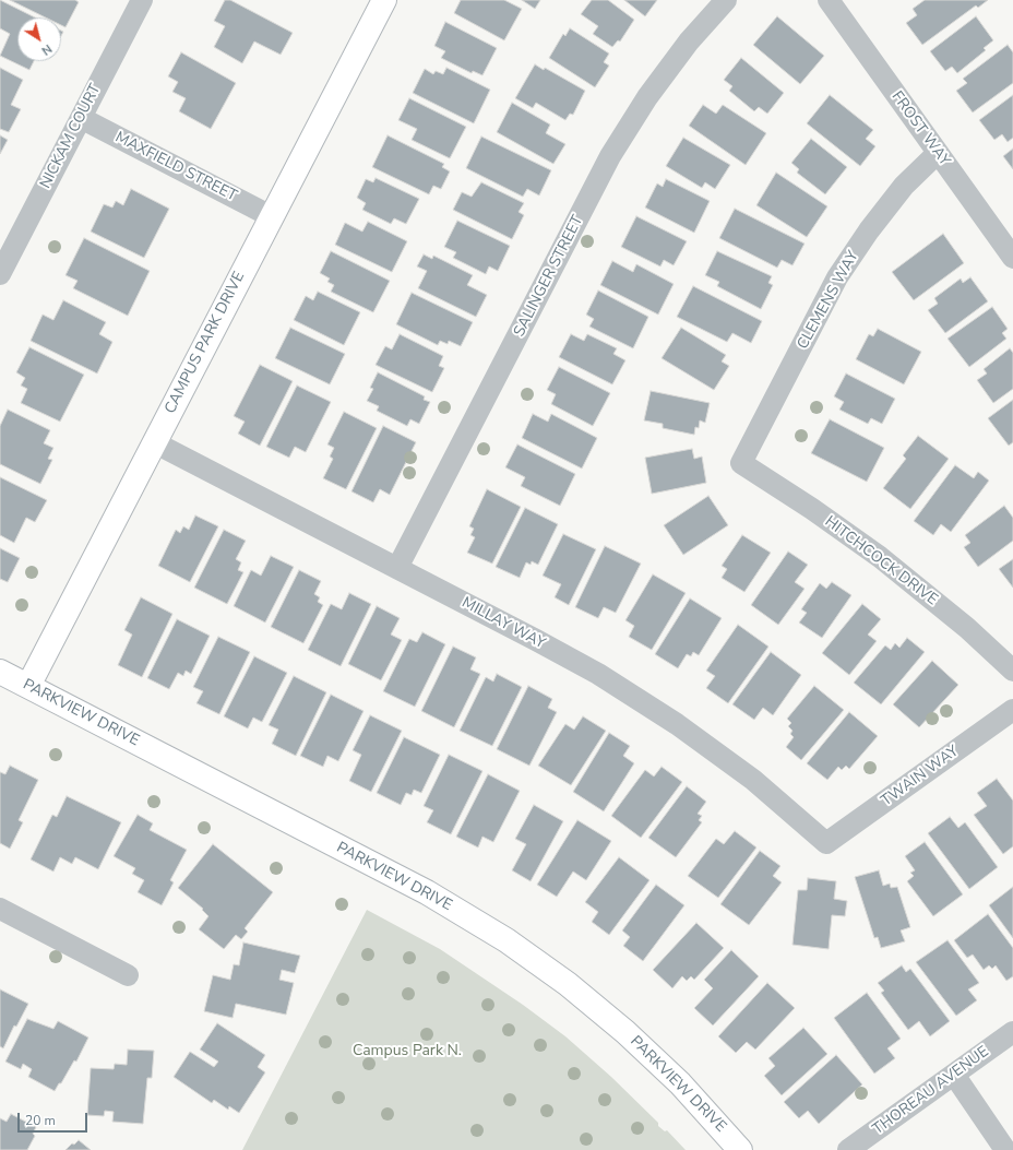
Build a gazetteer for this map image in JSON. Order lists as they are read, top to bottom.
{
  "streets": {
    "street": [
      "FROST WAY",
      "NICKAM COURT",
      "MAXFIELD STREET",
      "SALINGER STREET",
      "CLEMENS WAY",
      "CAMPUS PARK DRIVE",
      "HITCHCOCK DRIVE",
      "MILLAY WAY",
      "PARKVIEW DRIVE",
      "TWAIN WAY",
      "THOREAU AVENUE"
    ]
  },
  "crossings": [
    ["FROST WAY", "CLEMENS WAY"],
    ["NICKAM COURT", "MAXFIELD STREET"],
    ["MAXFIELD STREET", "CAMPUS PARK DRIVE"],
    ["SALINGER STREET", "MILLAY WAY"],
    ["CLEMENS WAY", "HITCHCOCK DRIVE"],
    ["CAMPUS PARK DRIVE", "MILLAY WAY"],
    ["CAMPUS PARK DRIVE", "PARKVIEW DRIVE"],
    ["MILLAY WAY", "TWAIN WAY"]
  ],
  "parks": ["Campus Park N."],
  "scale_bar": "20 m",
  "north": "bottom right"
}
